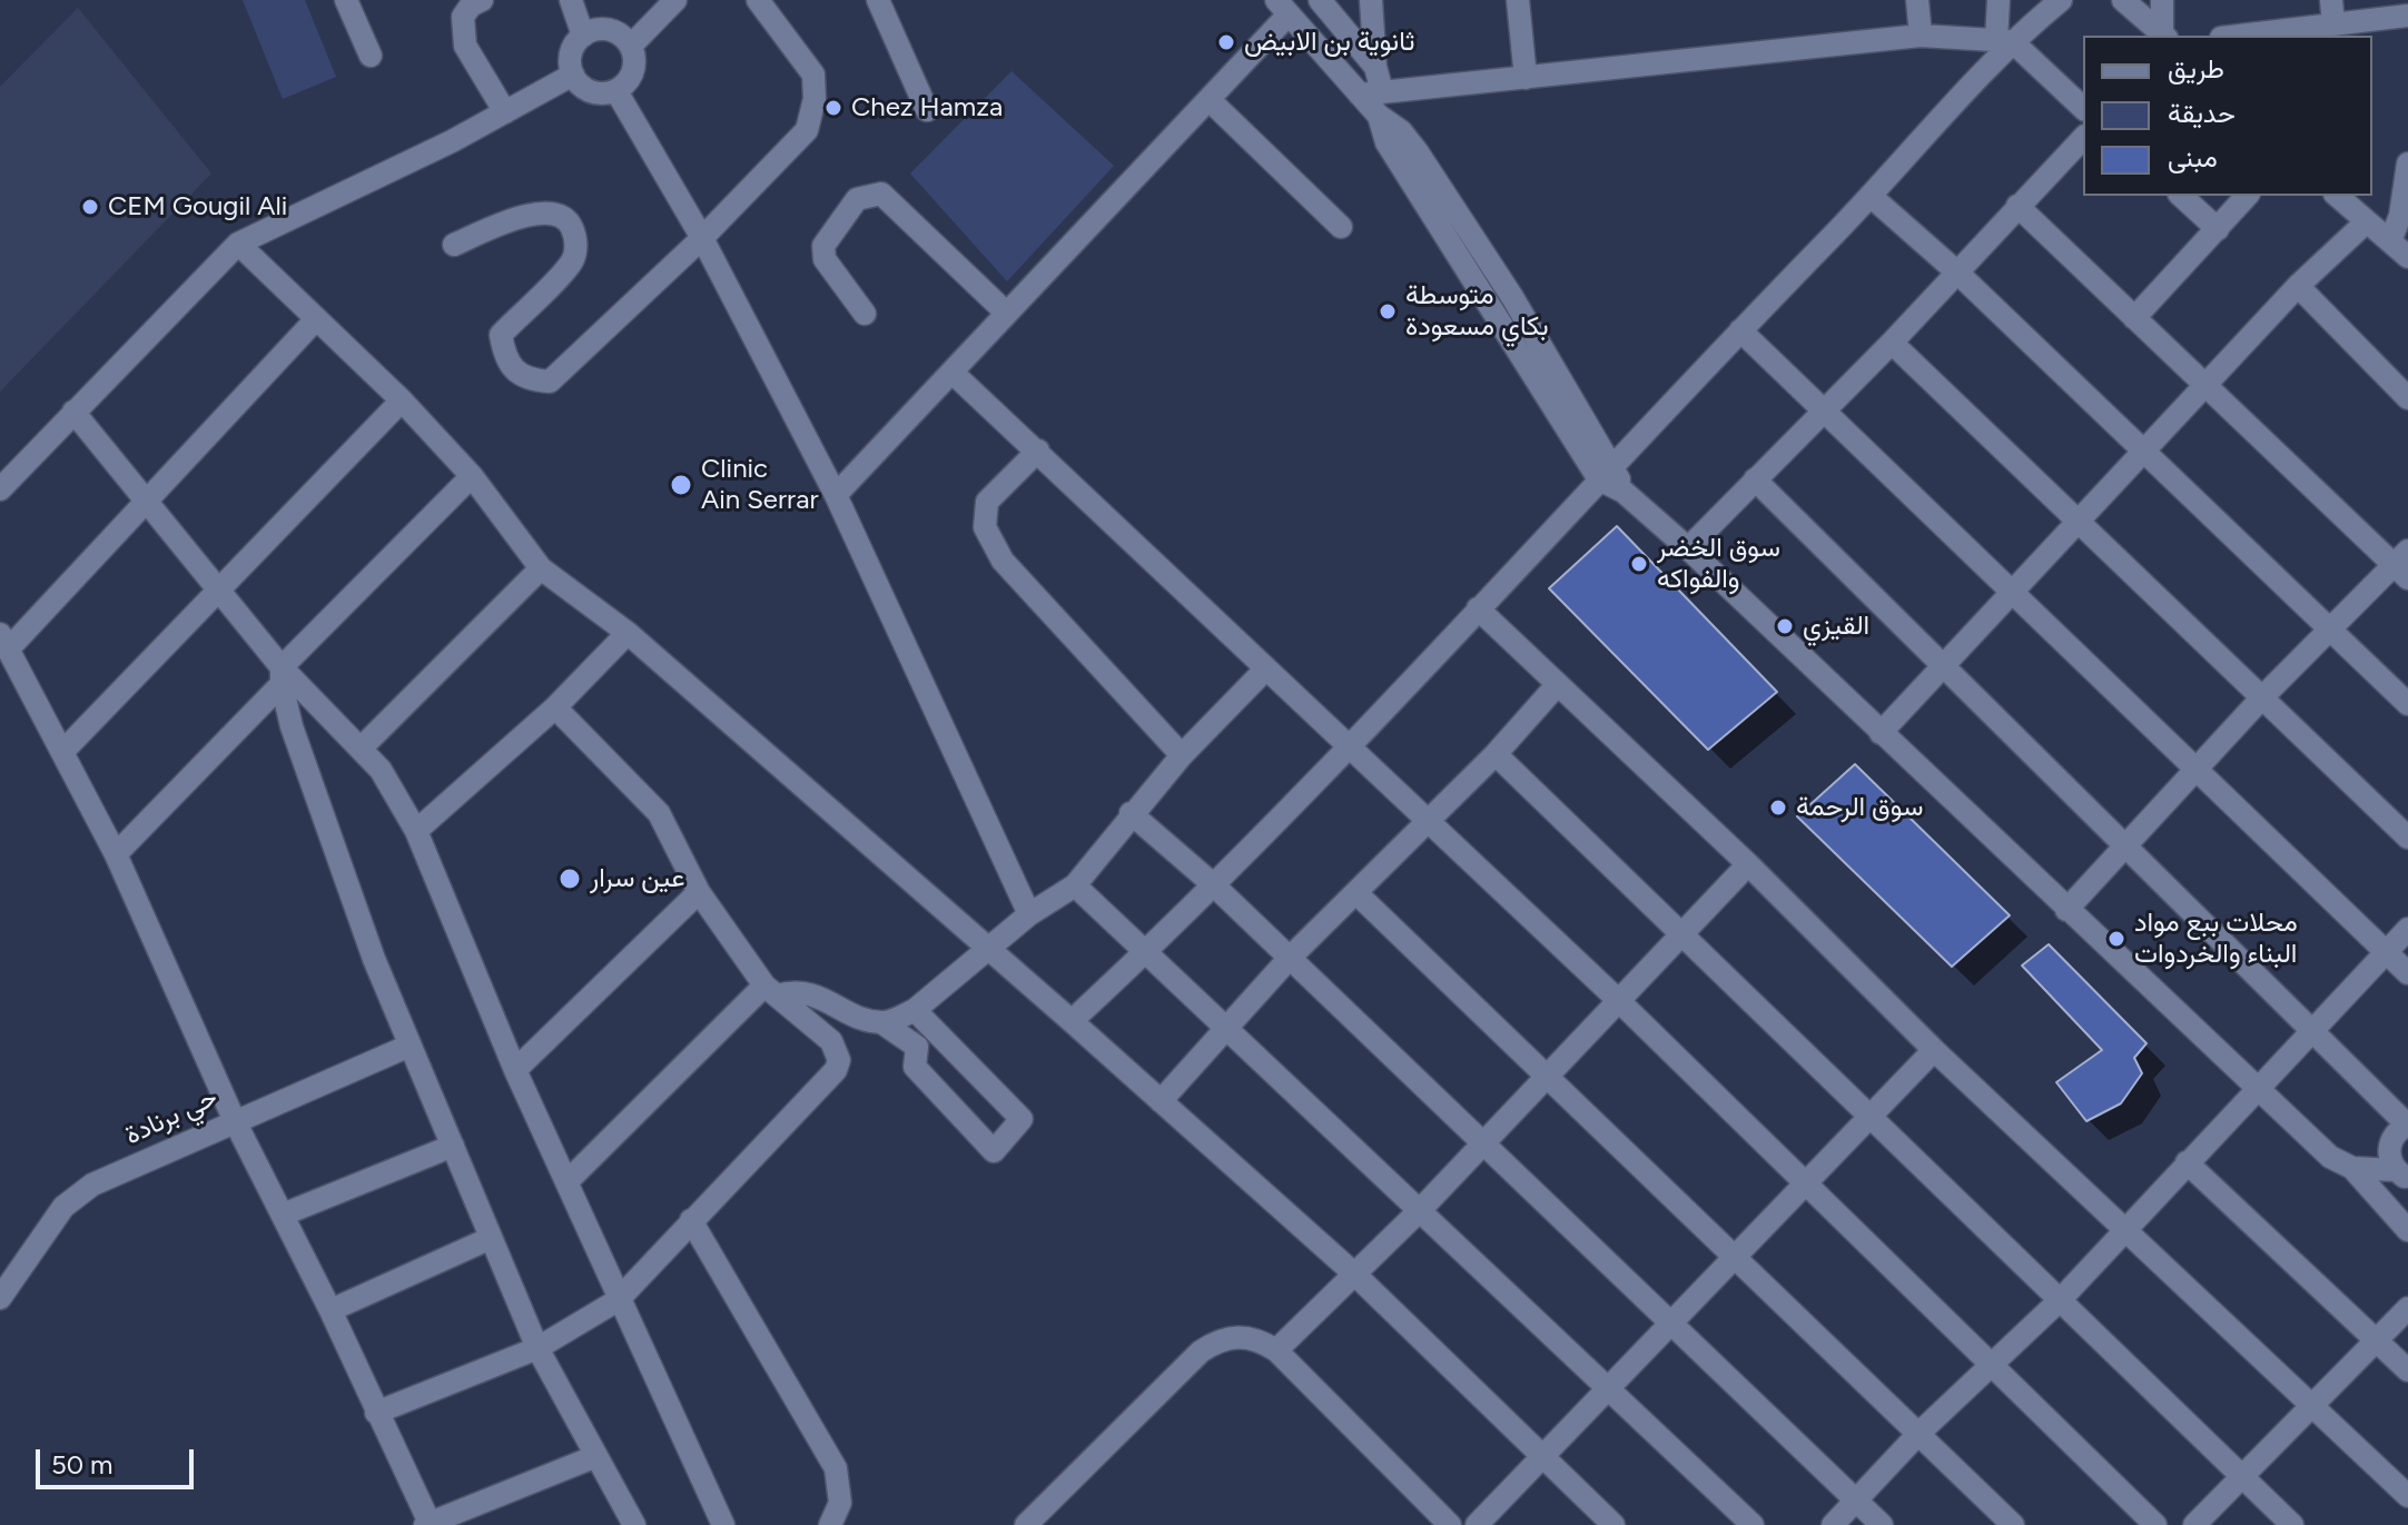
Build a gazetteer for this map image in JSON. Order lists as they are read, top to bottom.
{
  "streets": {
    "street": ["حي برنادة"]
  },
  "places": [
    "ثانوية بن الابيض",
    "Chez Hamza",
    "CEM Gougil Ali",
    "متوسطة بكاي مسعودة",
    "Clinic Ain Serrar",
    "سوق الخضر والفواكه",
    "القيزي",
    "سوق الرحمة",
    "عين سرار",
    "محلات ببع مواد البناء والخردوات"
  ],
  "legend": ["طريق", "حديقة", "مبنى"],
  "scale_bar": "50 m"
}
